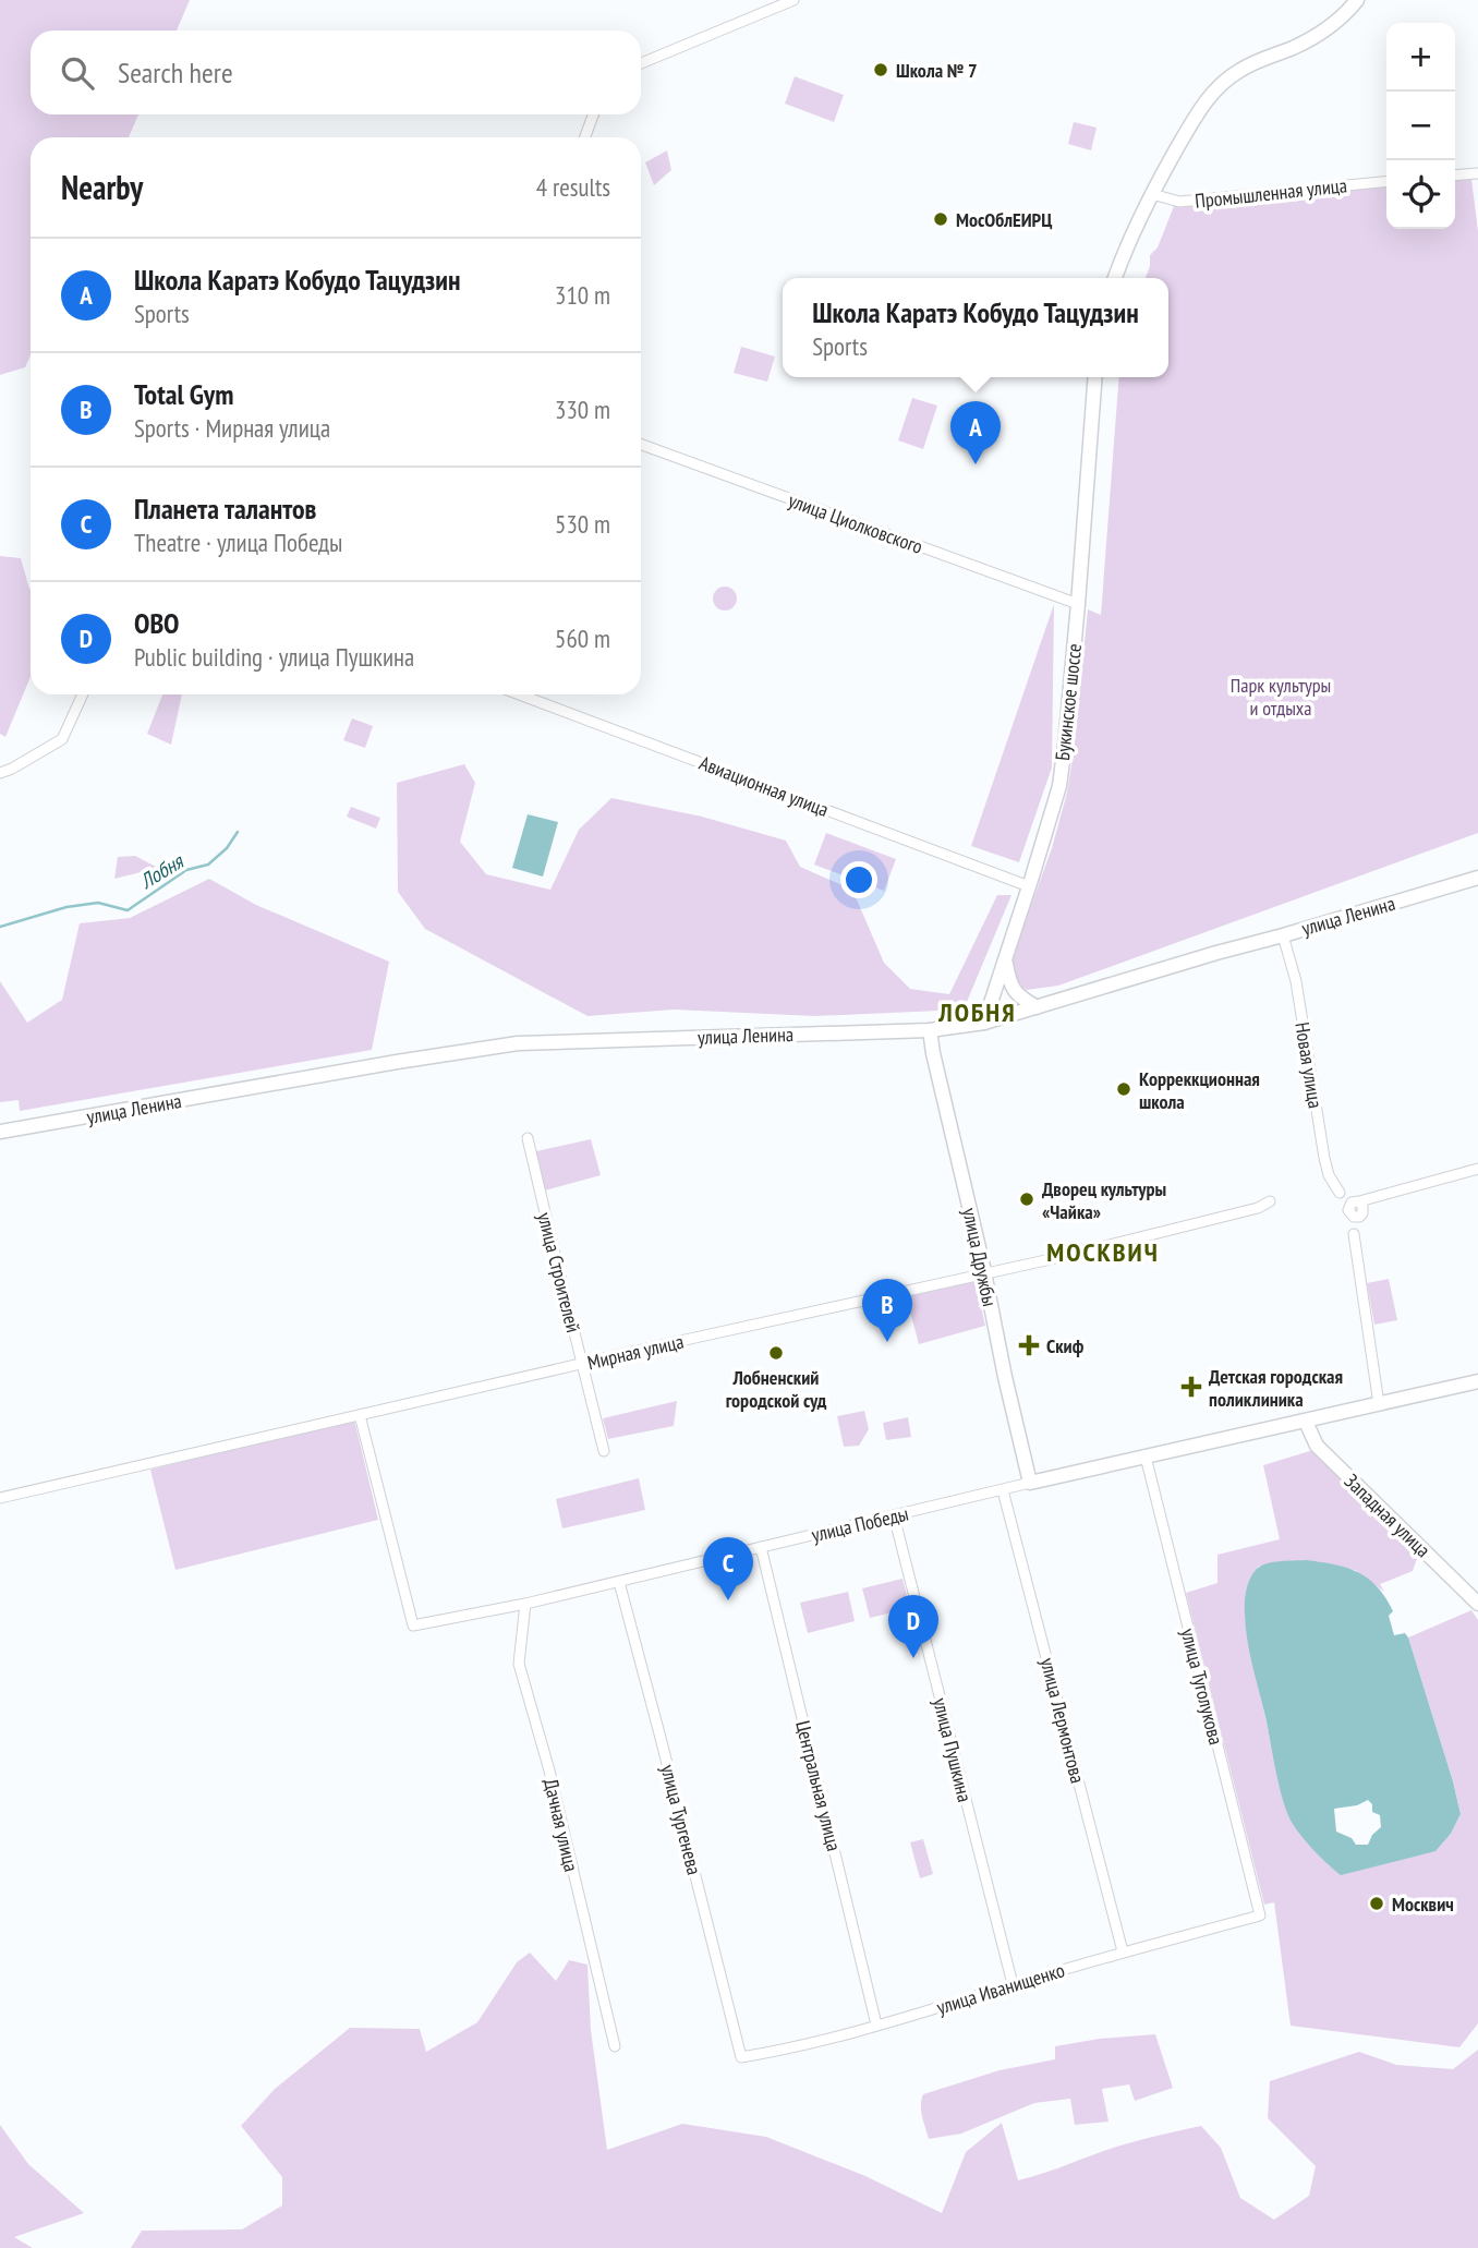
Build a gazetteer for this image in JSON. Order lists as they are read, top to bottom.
{
  "streets": {
    "main road": [
      "Букинское шоссе",
      "улица Ленина",
      "улица Дружбы",
      "Западная улица",
      "улица Победы"
    ],
    "street": [
      "Промышленная улица",
      "улица Циолковского",
      "Авиационная улица",
      "Новая улица",
      "улица Строителей",
      "Мирная улица",
      "улица Туголукова",
      "улица Лермонтова",
      "улица Пушкина",
      "Центральная улица",
      "улица Тургенева",
      "Дачная улица",
      "улица Иванищенко"
    ]
  },
  "crossings": [
    ["улица Циолковского", "Букинское шоссе"],
    ["Букинское шоссе", "Авиационная улица"],
    ["Букинское шоссе", "улица Ленина"],
    ["улица Ленина", "Новая улица"],
    ["улица Ленина", "улица Дружбы"],
    ["улица Дружбы", "Мирная улица"],
    ["улица Дружбы", "улица Победы"],
    ["улица Строителей", "Мирная улица"],
    ["Мирная улица", "улица Победы"],
    ["Западная улица", "улица Победы"],
    ["улица Победы", "улица Туголукова"],
    ["улица Победы", "улица Лермонтова"],
    ["улица Победы", "улица Пушкина"],
    ["улица Победы", "Центральная улица"],
    ["улица Победы", "улица Тургенева"],
    ["улица Победы", "Дачная улица"],
    ["улица Туголукова", "улица Иванищенко"],
    ["улица Лермонтова", "улица Иванищенко"],
    ["улица Пушкина", "улица Иванищенко"],
    ["Центральная улица", "улица Иванищенко"],
    ["улица Тургенева", "улица Иванищенко"]
  ],
  "districts": ["ЛОБНЯ", "МОСКВИЧ"],
  "water": ["Лобня"],
  "parks": ["Парк культуры и отдыха"],
  "places": {
    "other": [
      "Школа № 7",
      "МосОблЕИРЦ",
      "Корреккционная школа",
      "Дворец культуры «Чайка»",
      "Лобненский городской суд",
      "Москвич"
    ],
    "health": ["Скиф", "Детская городская поликлиника"]
  },
  "page": {
    "map_buttons": ["+", "−"],
    "search": "Search here",
    "heading": ["Nearby", "4 results"],
    "list": [
      {
        "mark": "A",
        "name": "Школа Каратэ Кобудо Тацудзин",
        "note": "Sports",
        "value": "310 m"
      },
      {
        "mark": "B",
        "name": "Total Gym",
        "note": "Sports · Мирная улица",
        "value": "330 m"
      },
      {
        "mark": "C",
        "name": "Планета талантов",
        "note": "Theatre · улица Победы",
        "value": "530 m"
      },
      {
        "mark": "D",
        "name": "ОВО",
        "note": "Public building · улица Пушкина",
        "value": "560 m"
      }
    ],
    "popup": ["Школа Каратэ Кобудо Тацудзин", "Sports"],
    "pins": [
      "A",
      "B",
      "C",
      "D"
    ]
  }
}
